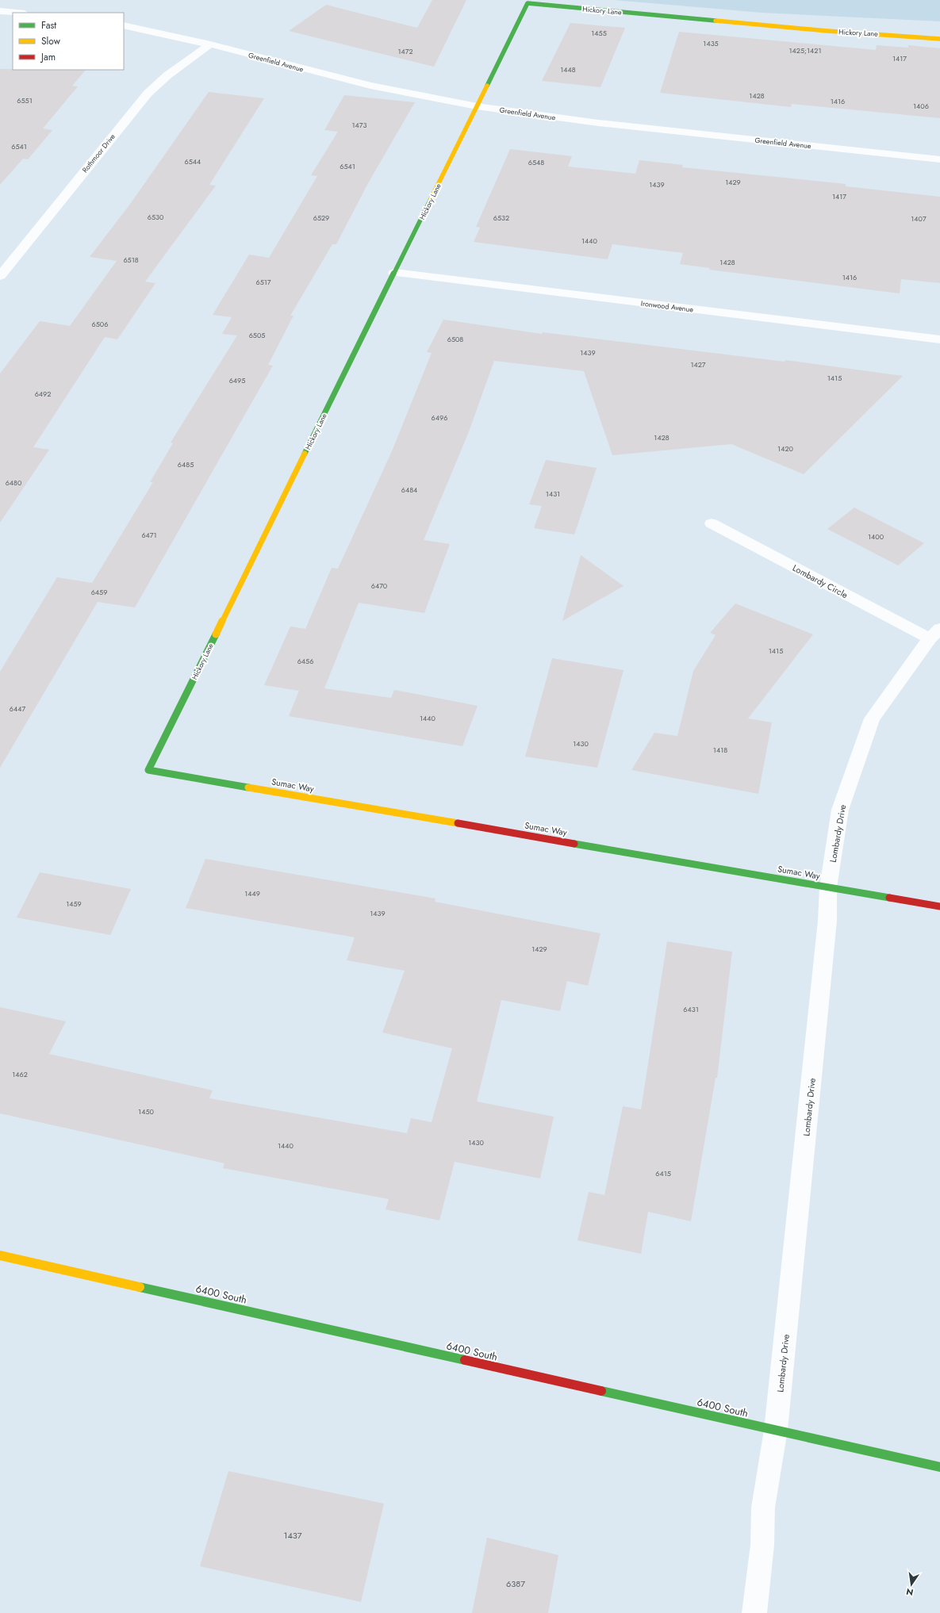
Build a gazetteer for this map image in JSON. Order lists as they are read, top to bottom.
{
  "streets": {
    "street": [
      "Hickory Lane",
      "Greenfield Avenue",
      "Rothmoor Drive",
      "Ironwood Avenue",
      "Lombardy Circle",
      "Sumac Way",
      "Lombardy Drive",
      "6400 South"
    ]
  },
  "crossings": [
    ["Hickory Lane", "Greenfield Avenue"],
    ["Hickory Lane", "Ironwood Avenue"],
    ["Hickory Lane", "Sumac Way"],
    ["Greenfield Avenue", "Rothmoor Drive"],
    ["Lombardy Circle", "Lombardy Drive"],
    ["Sumac Way", "Lombardy Drive"],
    ["Lombardy Drive", "6400 South"]
  ],
  "house_numbers": [
    "1455",
    "1435",
    "1425;1421",
    "1472",
    "1417",
    "1448",
    "1428",
    "6551",
    "1416",
    "1406",
    "1473",
    "6541",
    "6544",
    "6548",
    "6541",
    "1429",
    "1439",
    "1417",
    "6530",
    "6529",
    "6532",
    "1407",
    "1440",
    "6518",
    "1428",
    "1416",
    "6517",
    "6506",
    "6505",
    "6508",
    "1439",
    "1427",
    "1415",
    "6495",
    "6492",
    "6496",
    "1428",
    "1420",
    "6485",
    "6480",
    "6484",
    "1431",
    "6471",
    "1400",
    "6470",
    "6459",
    "1415",
    "6456",
    "6447",
    "1440",
    "1430",
    "1418",
    "1449",
    "1459",
    "1439",
    "1429",
    "6431",
    "1462",
    "1450",
    "1430",
    "1440",
    "6415",
    "1437",
    "6387"
  ],
  "legend": ["Fast", "Slow", "Jam"],
  "north": "bottom"
}
